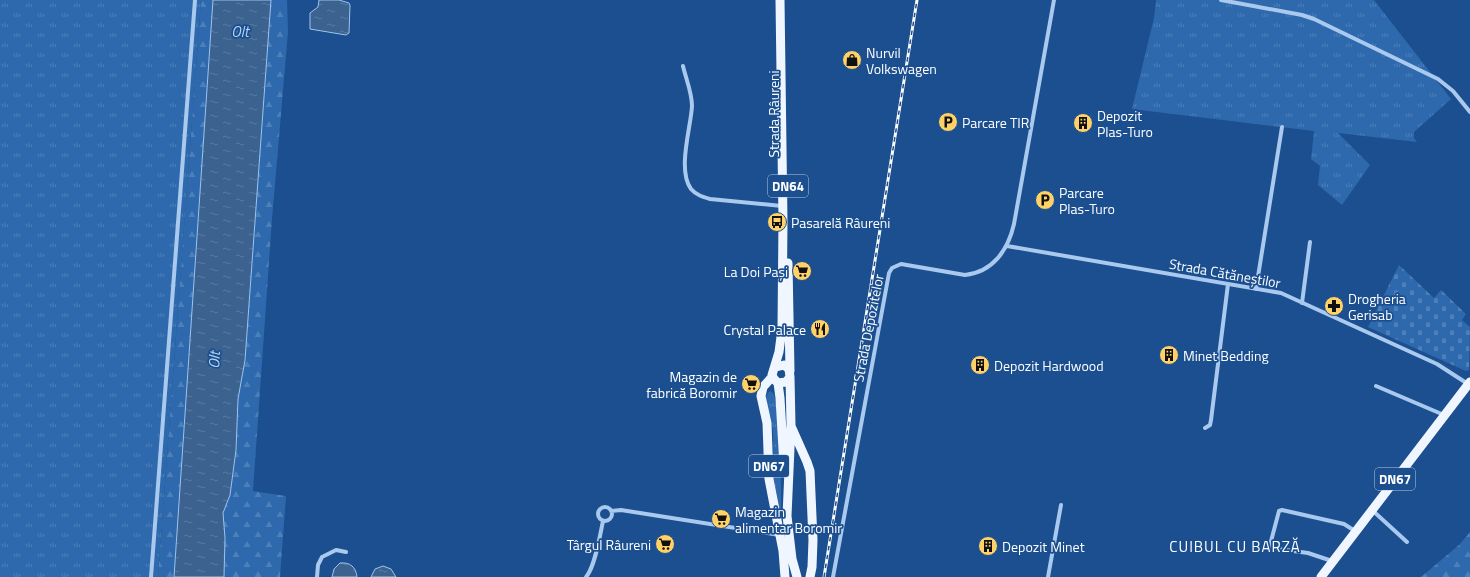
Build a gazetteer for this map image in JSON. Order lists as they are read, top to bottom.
{
  "streets": {
    "main road": ["Strada Râureni", "DN64", "DN67"],
    "street": ["Strada Cătăneștilor", "Strada Depozitelor"]
  },
  "crossings": [
    ["Strada Râureni", "DN64"],
    ["Strada Râureni", "DN67"],
    ["DN64", "DN67"],
    ["Strada Cătăneștilor", "Strada Depozitelor"],
    ["Strada Cătăneștilor", "DN67"]
  ],
  "districts": ["CUIBUL CU BARZĂ"],
  "water": ["Olt"],
  "places": {
    "shop": ["Nurvil Volkswagen"],
    "parking": ["Parcare TIR", "Parcare Plas-Turo"],
    "building": [
      "Depozit Plas-Turo",
      "Minet Bedding",
      "Depozit Hardwood",
      "Depozit Minet"
    ],
    "bus stop": ["Pasarelă Râureni"],
    "supermarket": [
      "La Doi Pași",
      "Magazin de fabrică Boromir",
      "Magazin alimentar Boromir",
      "Târgul Râureni"
    ],
    "pharmacy": ["Drogheria Gerisab"],
    "restaurant": ["Crystal Palace"]
  }
}
